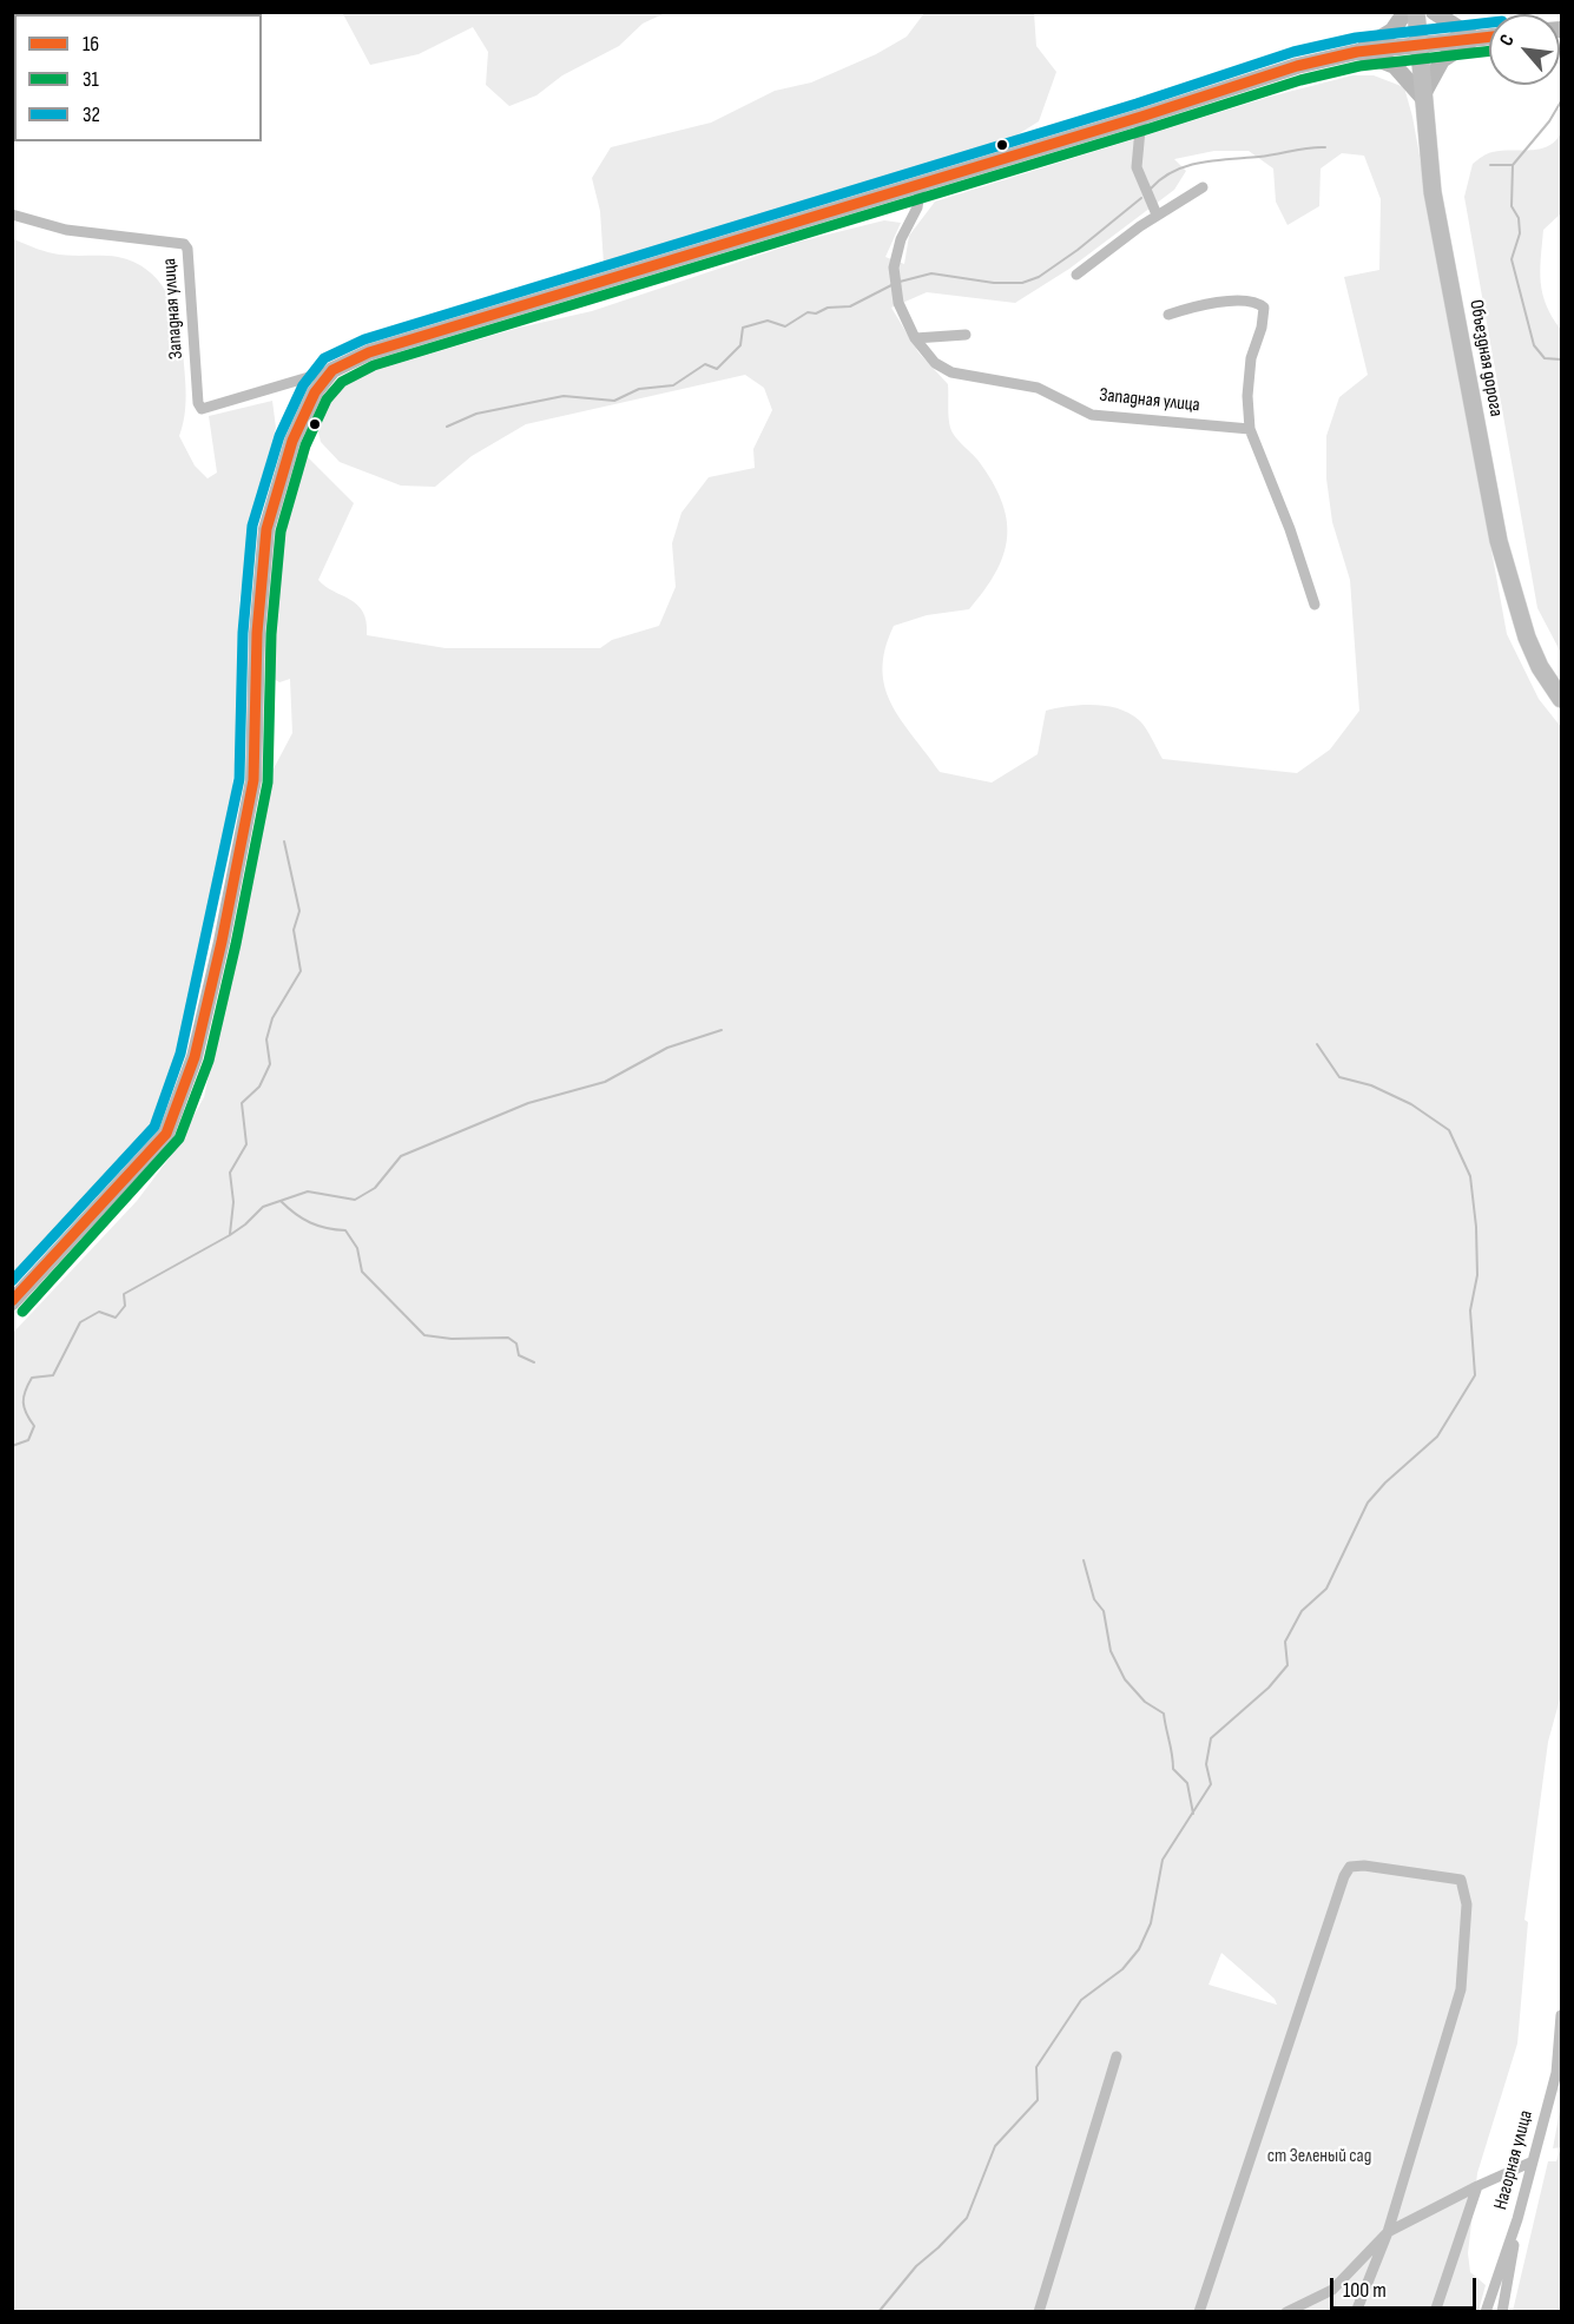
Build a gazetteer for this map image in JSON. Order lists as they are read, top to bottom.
{
  "streets": {
    "main road": ["Объездная дорога"],
    "street": ["Западная улица", "Нагорная улица"]
  },
  "parks": ["ст Зеленый сад"],
  "lines": ["transit line 32", "transit line 16", "transit line 31"],
  "legend": ["16", "31", "32"],
  "scale_bar": "100 m",
  "north": "top left"
}
